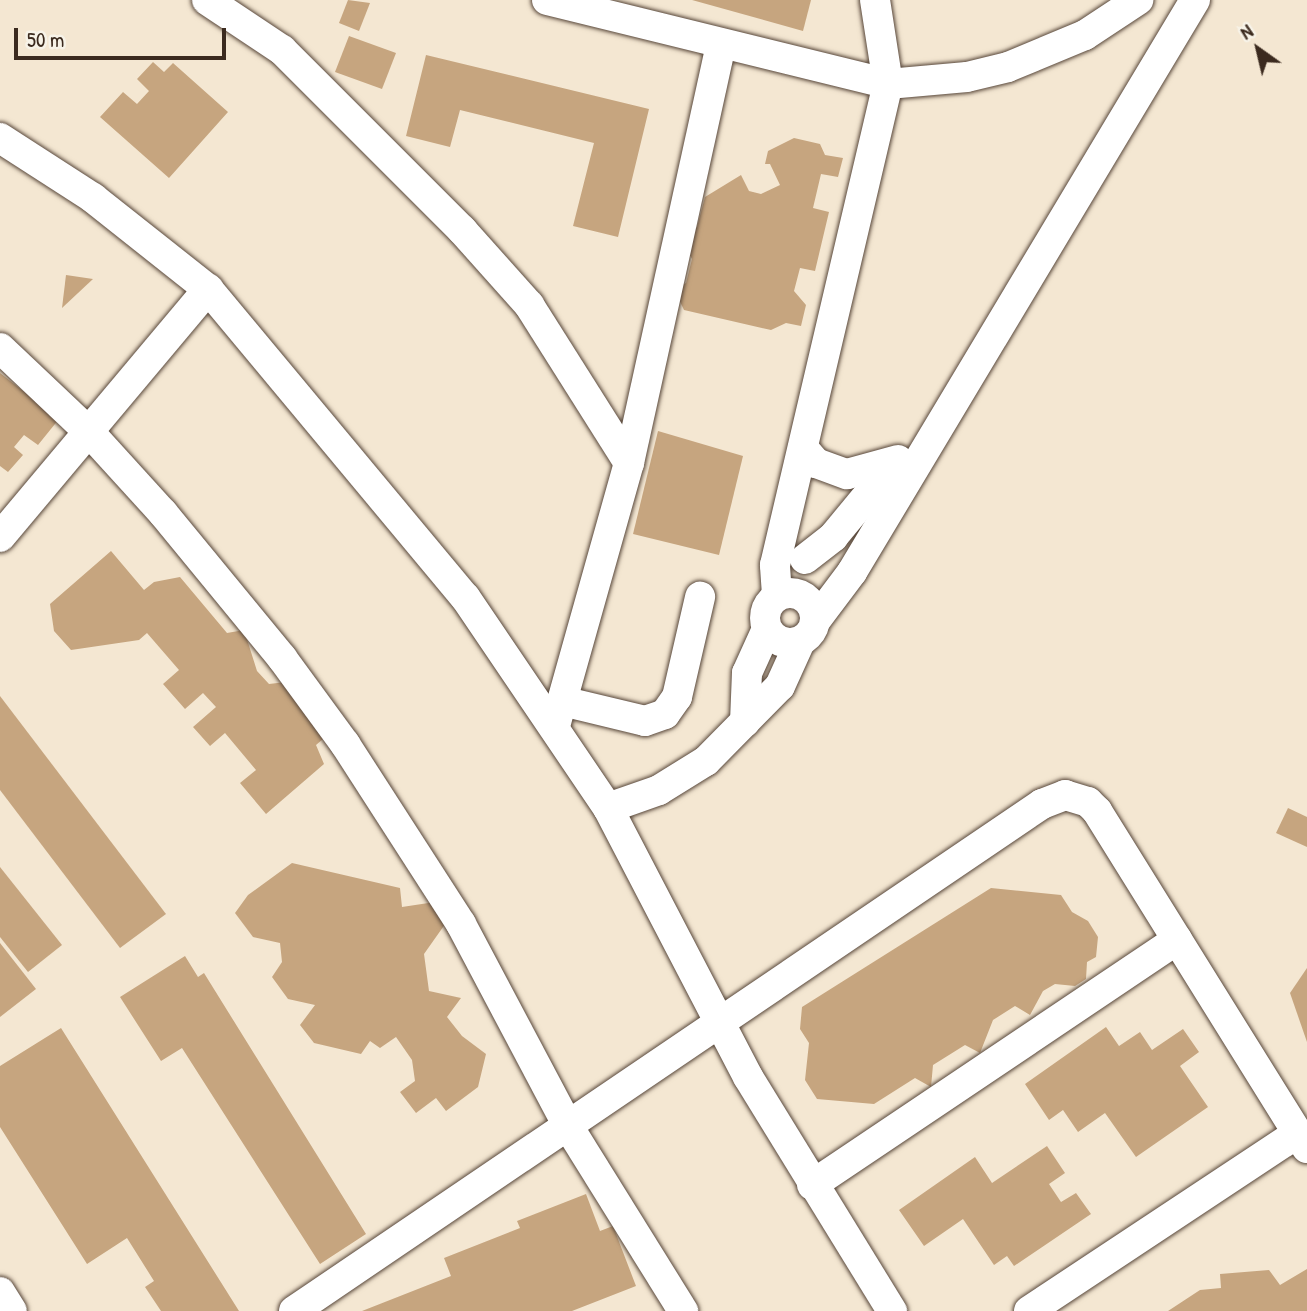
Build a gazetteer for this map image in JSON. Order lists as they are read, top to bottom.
{
  "scale_bar": "50 m",
  "north": "top left"
}
